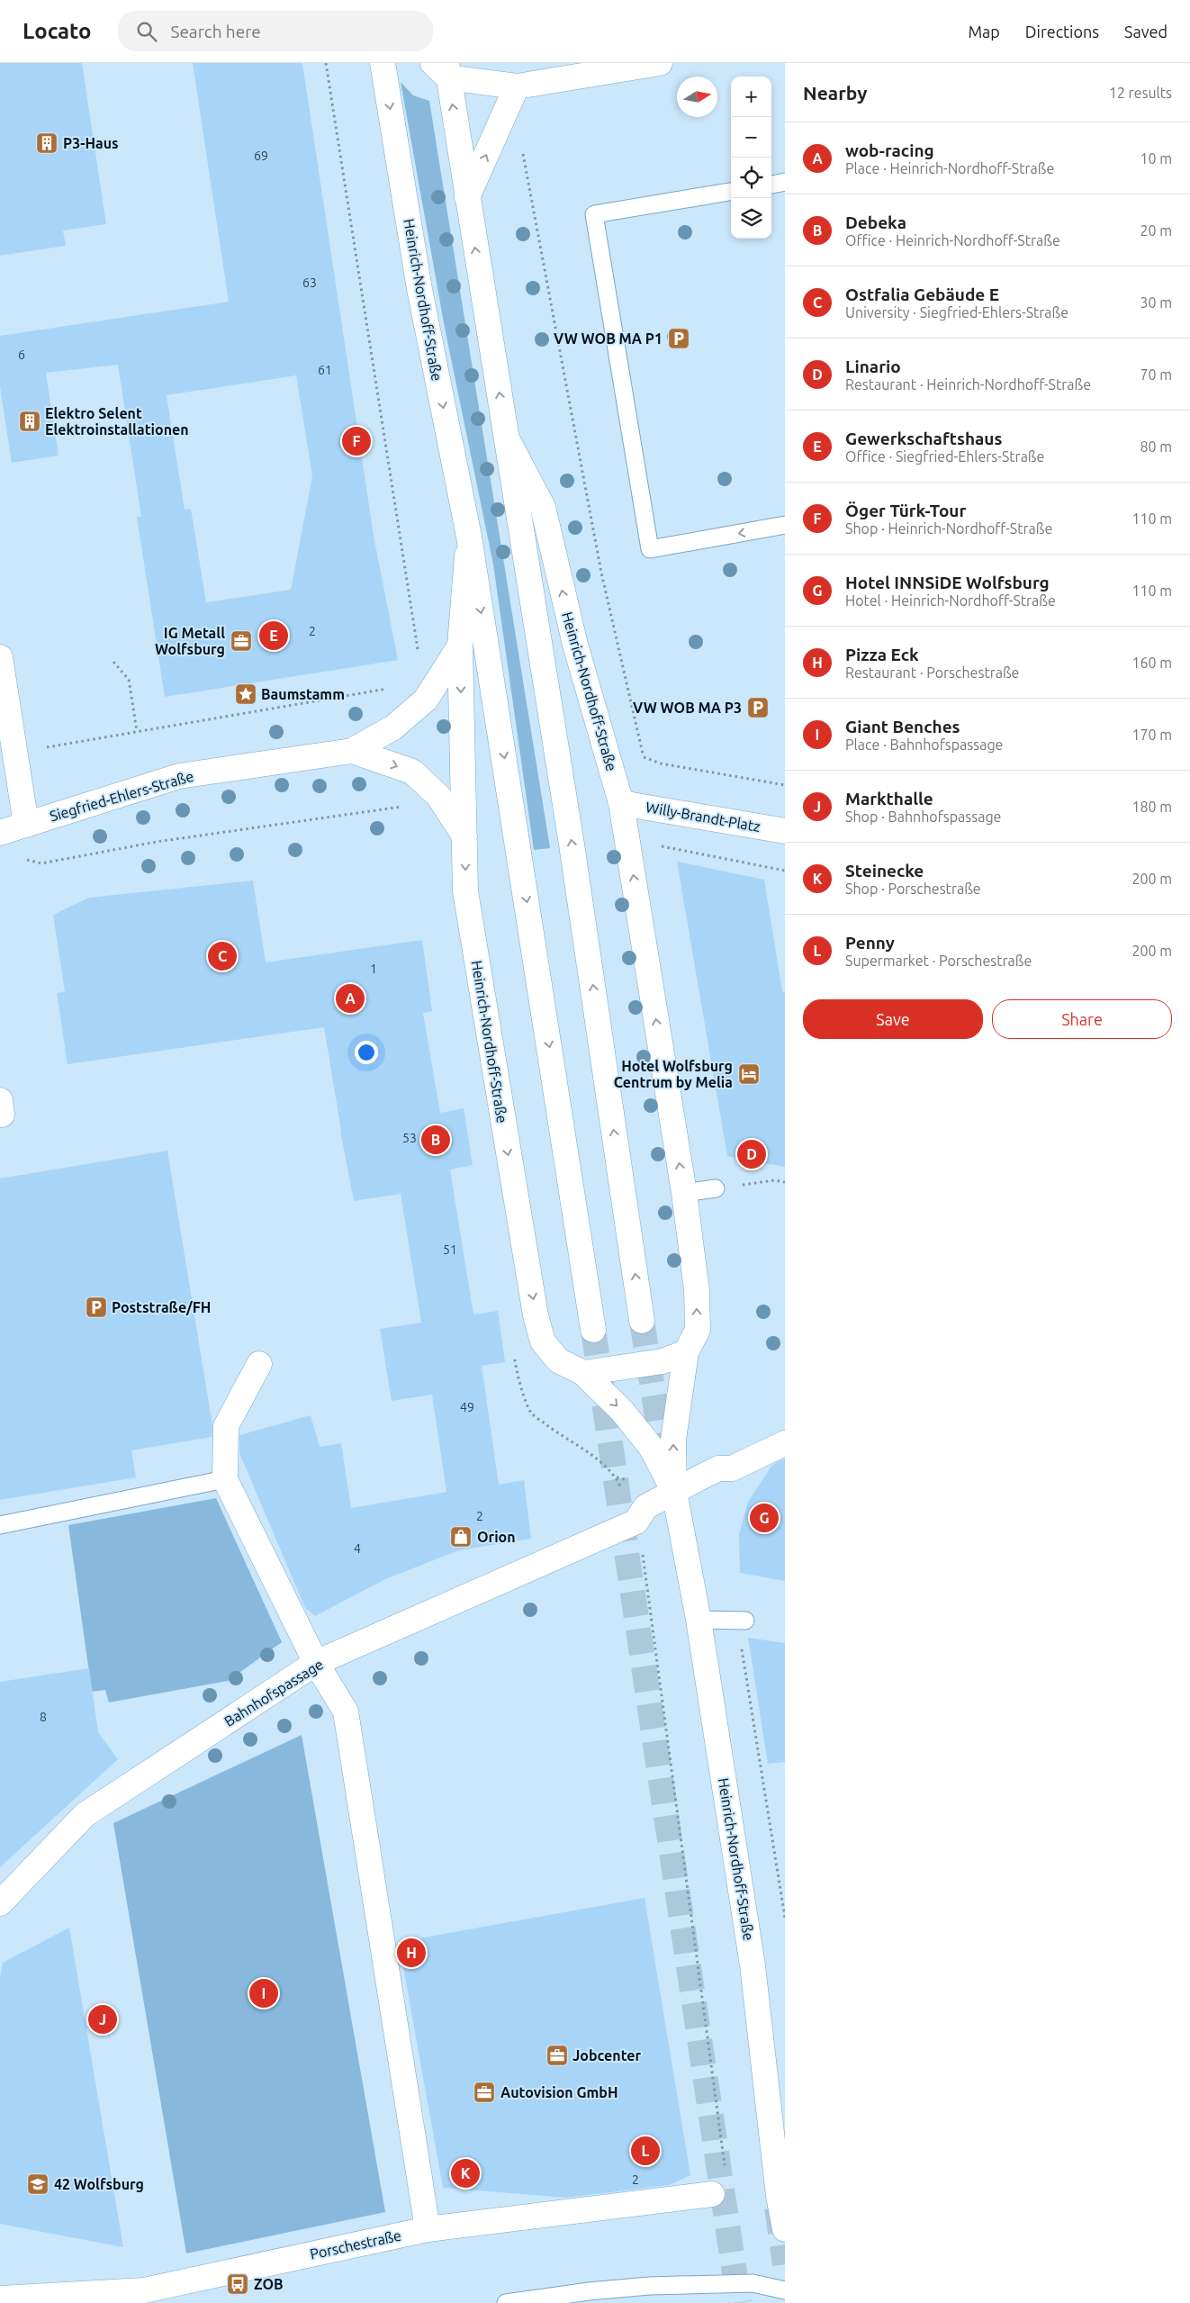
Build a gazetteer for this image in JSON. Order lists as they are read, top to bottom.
{
  "streets": {
    "street": [
      "Heinrich-Nordhoff-Straße",
      "Siegfried-Ehlers-Straße",
      "Willy-Brandt-Platz",
      "Bahnhofspassage",
      "Porschestraße"
    ]
  },
  "crossings": [
    ["Heinrich-Nordhoff-Straße", "Siegfried-Ehlers-Straße"],
    ["Heinrich-Nordhoff-Straße", "Willy-Brandt-Platz"]
  ],
  "places": {
    "building": ["P3-Haus", "Elektro Selent Elektroinstallationen"],
    "parking": ["VW WOB MA P1", "VW WOB MA P3", "Poststraße/FH"],
    "office": ["IG Metall Wolfsburg", "Jobcenter", "Autovision GmbH"],
    "place": ["Baumstamm"],
    "hotel": ["Hotel Wolfsburg Centrum by Melia"],
    "shop": ["Orion"],
    "school or university": ["42 Wolfsburg"],
    "bus stop": ["ZOB"]
  },
  "house_numbers": [
    "69",
    "63",
    "6",
    "61",
    "2",
    "1",
    "53",
    "51",
    "49",
    "2",
    "4",
    "8",
    "2"
  ],
  "north": "right",
  "page": {
    "header": "Locato",
    "search": "Search here",
    "nav": ["Map", "Directions", "Saved"],
    "heading": ["Nearby", "12 results"],
    "map_buttons": ["+", "−"],
    "list": [
      {
        "mark": "A",
        "name": "wob-racing",
        "note": "Place · Heinrich-Nordhoff-Straße",
        "value": "10 m"
      },
      {
        "mark": "B",
        "name": "Debeka",
        "note": "Office · Heinrich-Nordhoff-Straße",
        "value": "20 m"
      },
      {
        "mark": "C",
        "name": "Ostfalia Gebäude E",
        "note": "University · Siegfried-Ehlers-Straße",
        "value": "30 m"
      },
      {
        "mark": "D",
        "name": "Linario",
        "note": "Restaurant · Heinrich-Nordhoff-Straße",
        "value": "70 m"
      },
      {
        "mark": "E",
        "name": "Gewerkschaftshaus",
        "note": "Office · Siegfried-Ehlers-Straße",
        "value": "80 m"
      },
      {
        "mark": "F",
        "name": "Öger Türk-Tour",
        "note": "Shop · Heinrich-Nordhoff-Straße",
        "value": "110 m"
      },
      {
        "mark": "G",
        "name": "Hotel INNSiDE Wolfsburg",
        "note": "Hotel · Heinrich-Nordhoff-Straße",
        "value": "110 m"
      },
      {
        "mark": "H",
        "name": "Pizza Eck",
        "note": "Restaurant · Porschestraße",
        "value": "160 m"
      },
      {
        "mark": "I",
        "name": "Giant Benches",
        "note": "Place · Bahnhofspassage",
        "value": "170 m"
      },
      {
        "mark": "J",
        "name": "Markthalle",
        "note": "Shop · Bahnhofspassage",
        "value": "180 m"
      },
      {
        "mark": "K",
        "name": "Steinecke",
        "note": "Shop · Porschestraße",
        "value": "200 m"
      },
      {
        "mark": "L",
        "name": "Penny",
        "note": "Supermarket · Porschestraße",
        "value": "200 m"
      }
    ],
    "pins": [
      "F",
      "E",
      "C",
      "A",
      "B",
      "D",
      "G",
      "H",
      "I",
      "J",
      "L",
      "K"
    ],
    "buttons": ["Save", "Share"]
  }
}
